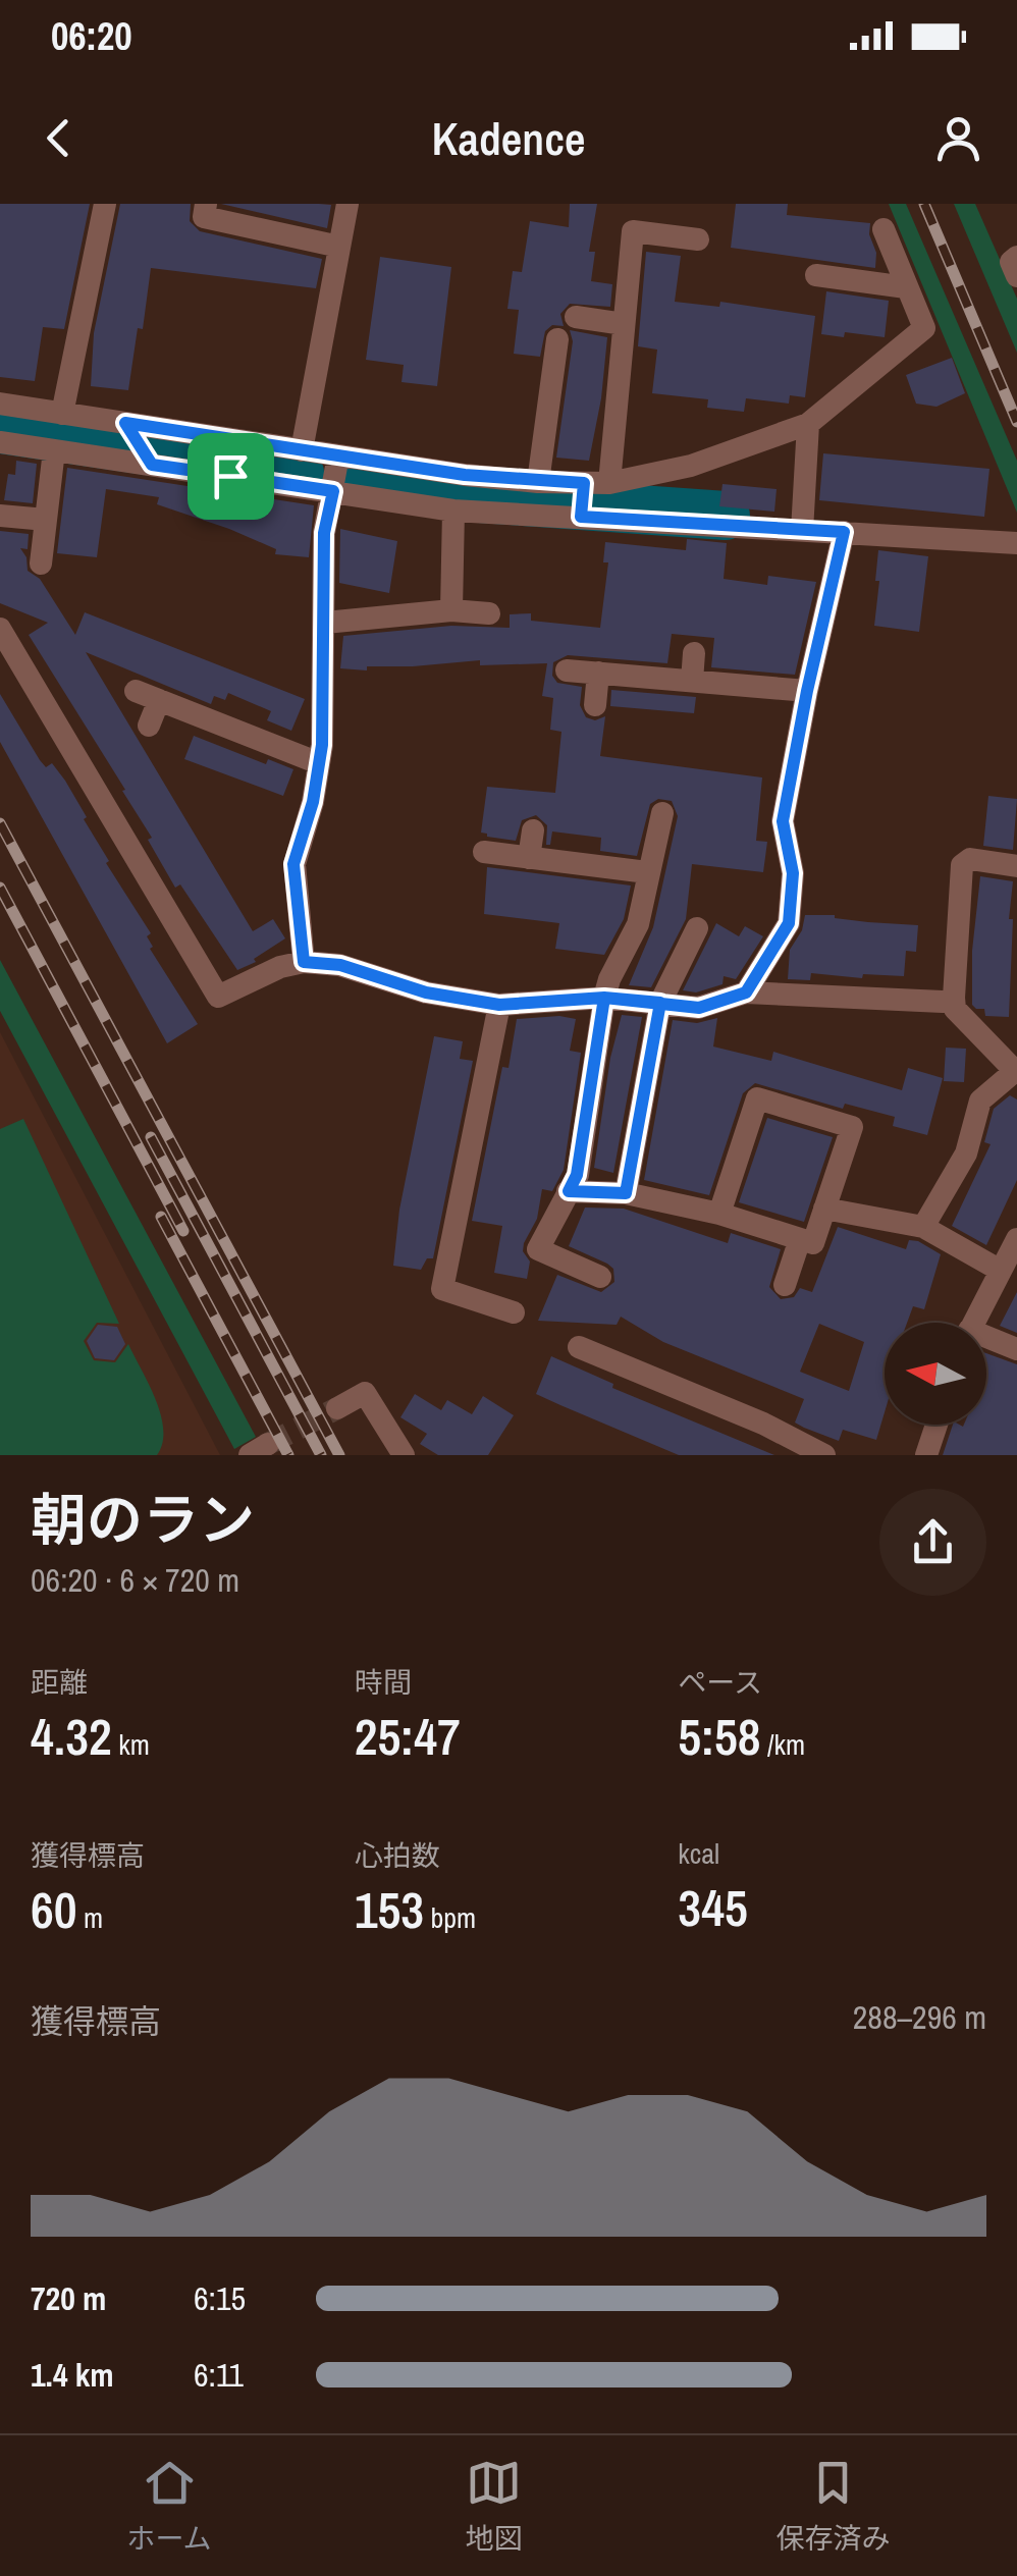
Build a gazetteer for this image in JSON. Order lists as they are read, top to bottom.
{
  "north": "left",
  "page": {
    "status": "06:20",
    "header": "Kadence",
    "heading": ["朝のラン", "06:20 · 6 × 720 m"],
    "stats": [
      ["距離", "4.32 km"],
      ["時間", "25:47"],
      ["ペース", "5:58 /km"],
      ["獲得標高", "60 m"],
      ["心拍数", "153 bpm"],
      ["kcal", "345"]
    ],
    "chart": ["獲得標高", "288–296 m"],
    "list": [
      {
        "name": "720 m",
        "note": "6:15"
      },
      {
        "name": "1.4 km",
        "note": "6:11"
      }
    ],
    "tabs": ["ホーム", "地図", "保存済み"]
  }
}
